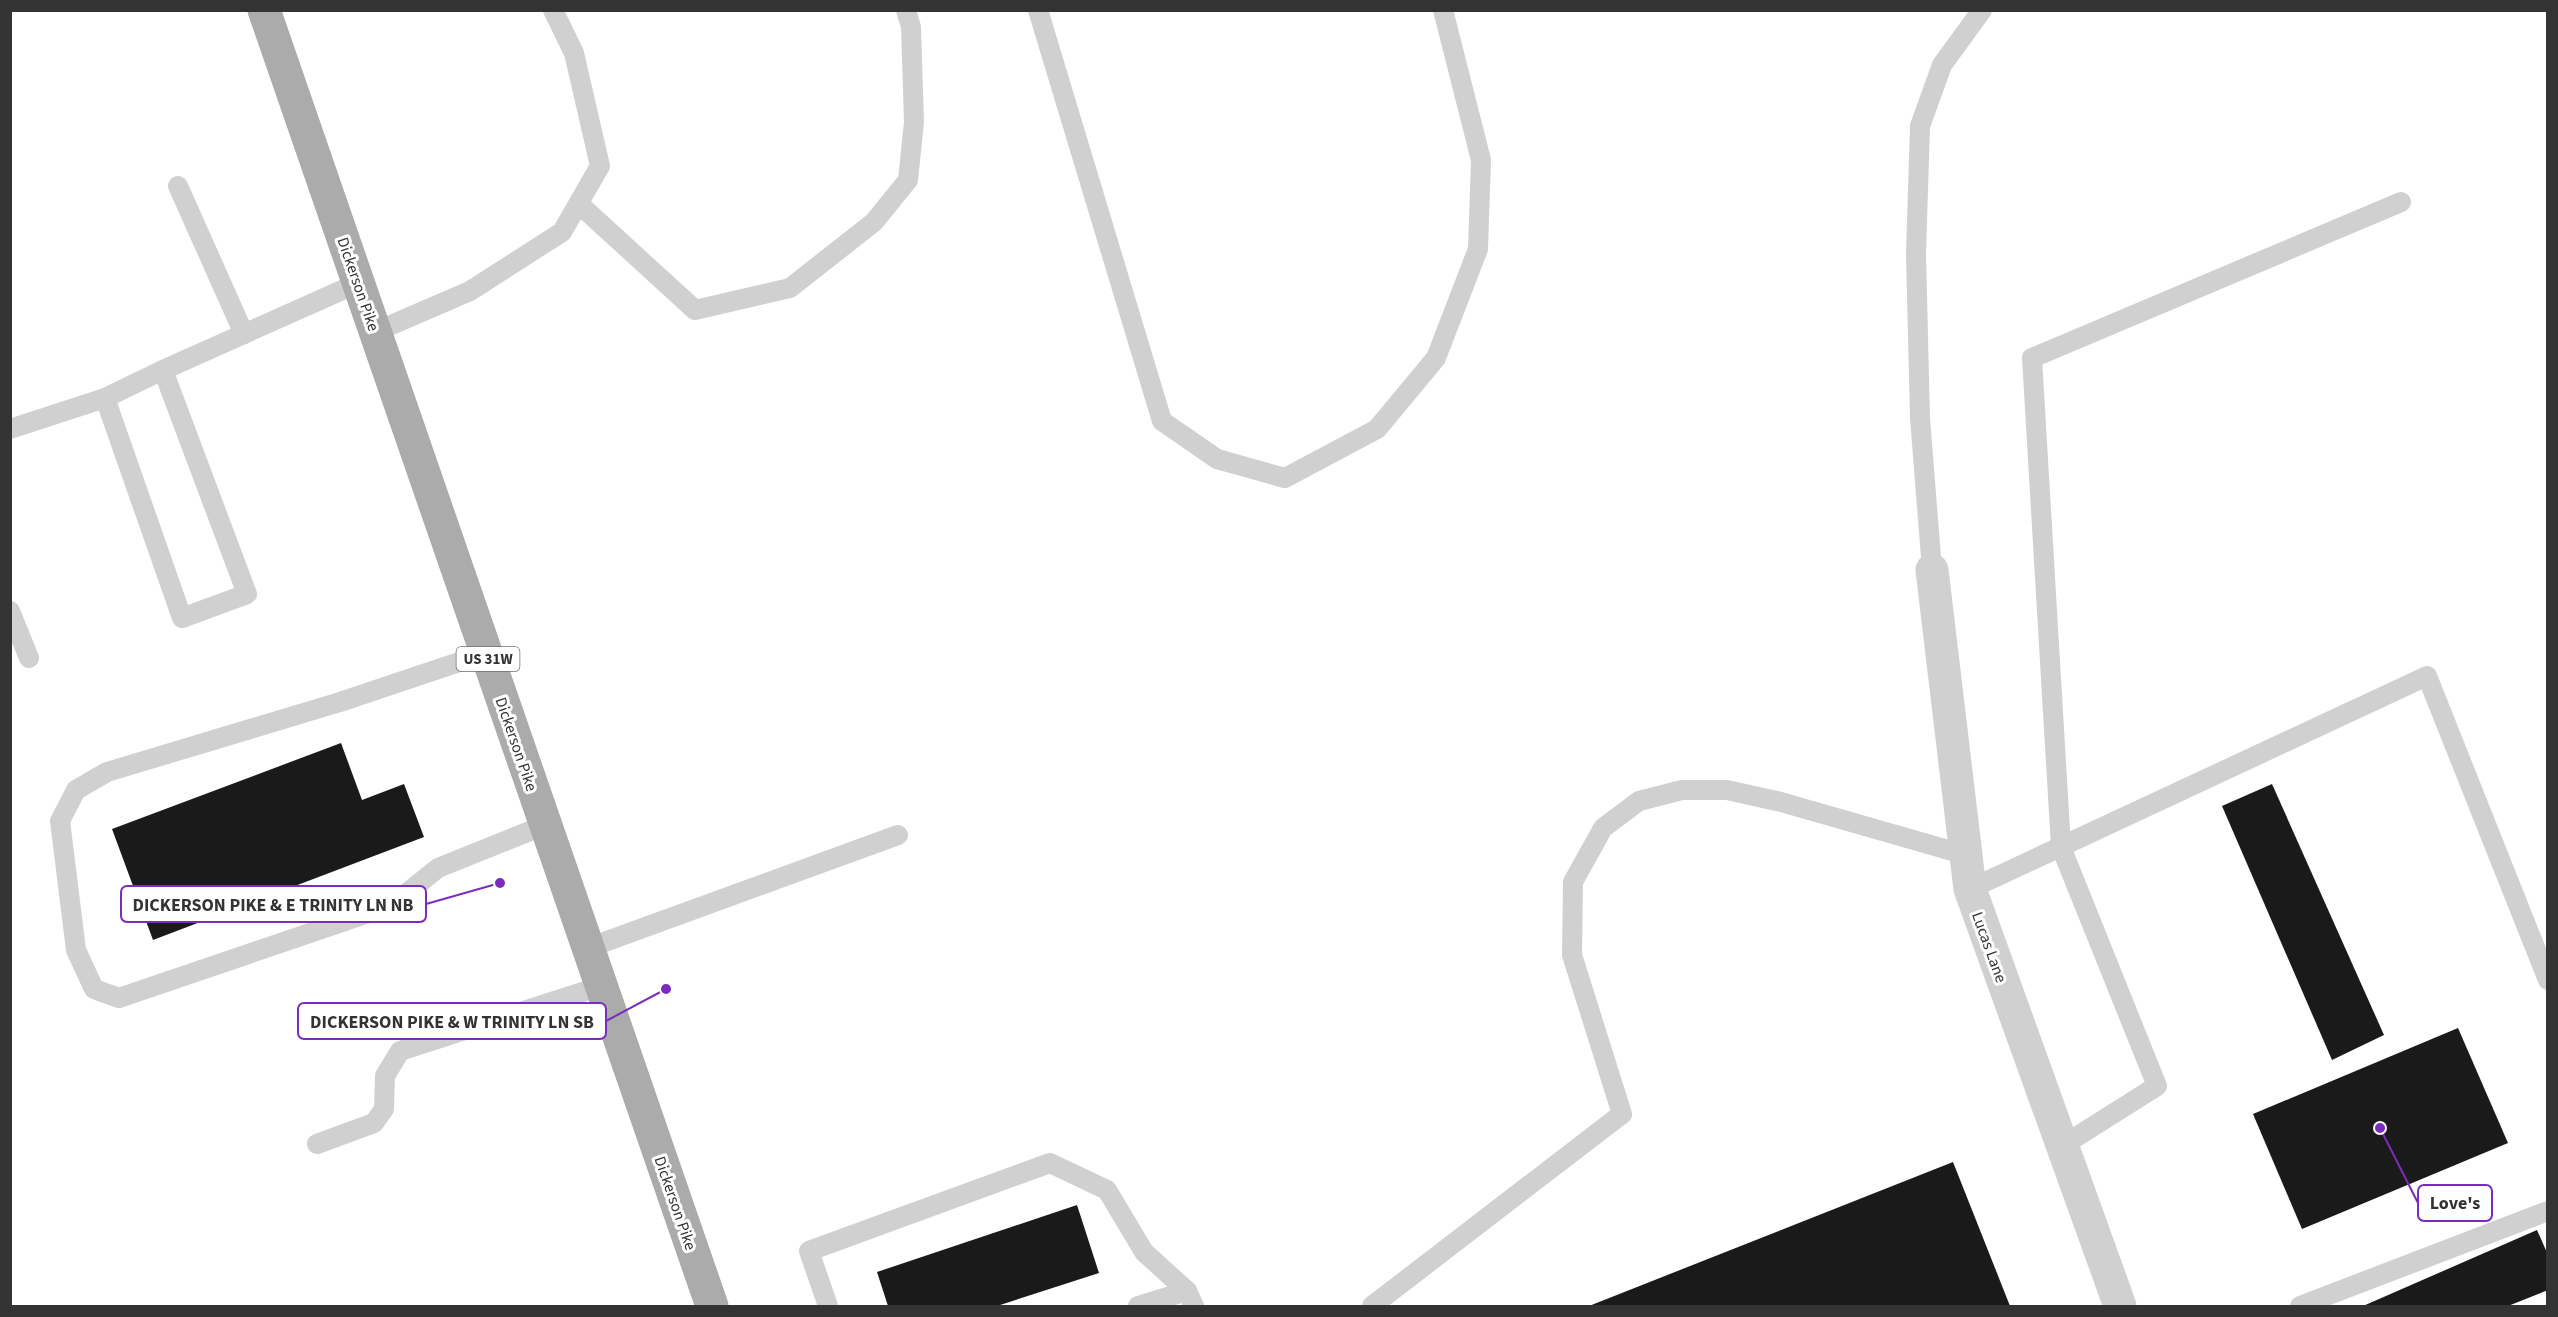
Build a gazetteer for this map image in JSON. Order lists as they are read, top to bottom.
{
  "streets": {
    "main road": ["Dickerson Pike", "US 31W"],
    "street": ["Lucas Lane"]
  },
  "places": ["DICKERSON PIKE & E TRINITY LN NB", "DICKERSON PIKE & W TRINITY LN SB", "Love's"]
}
